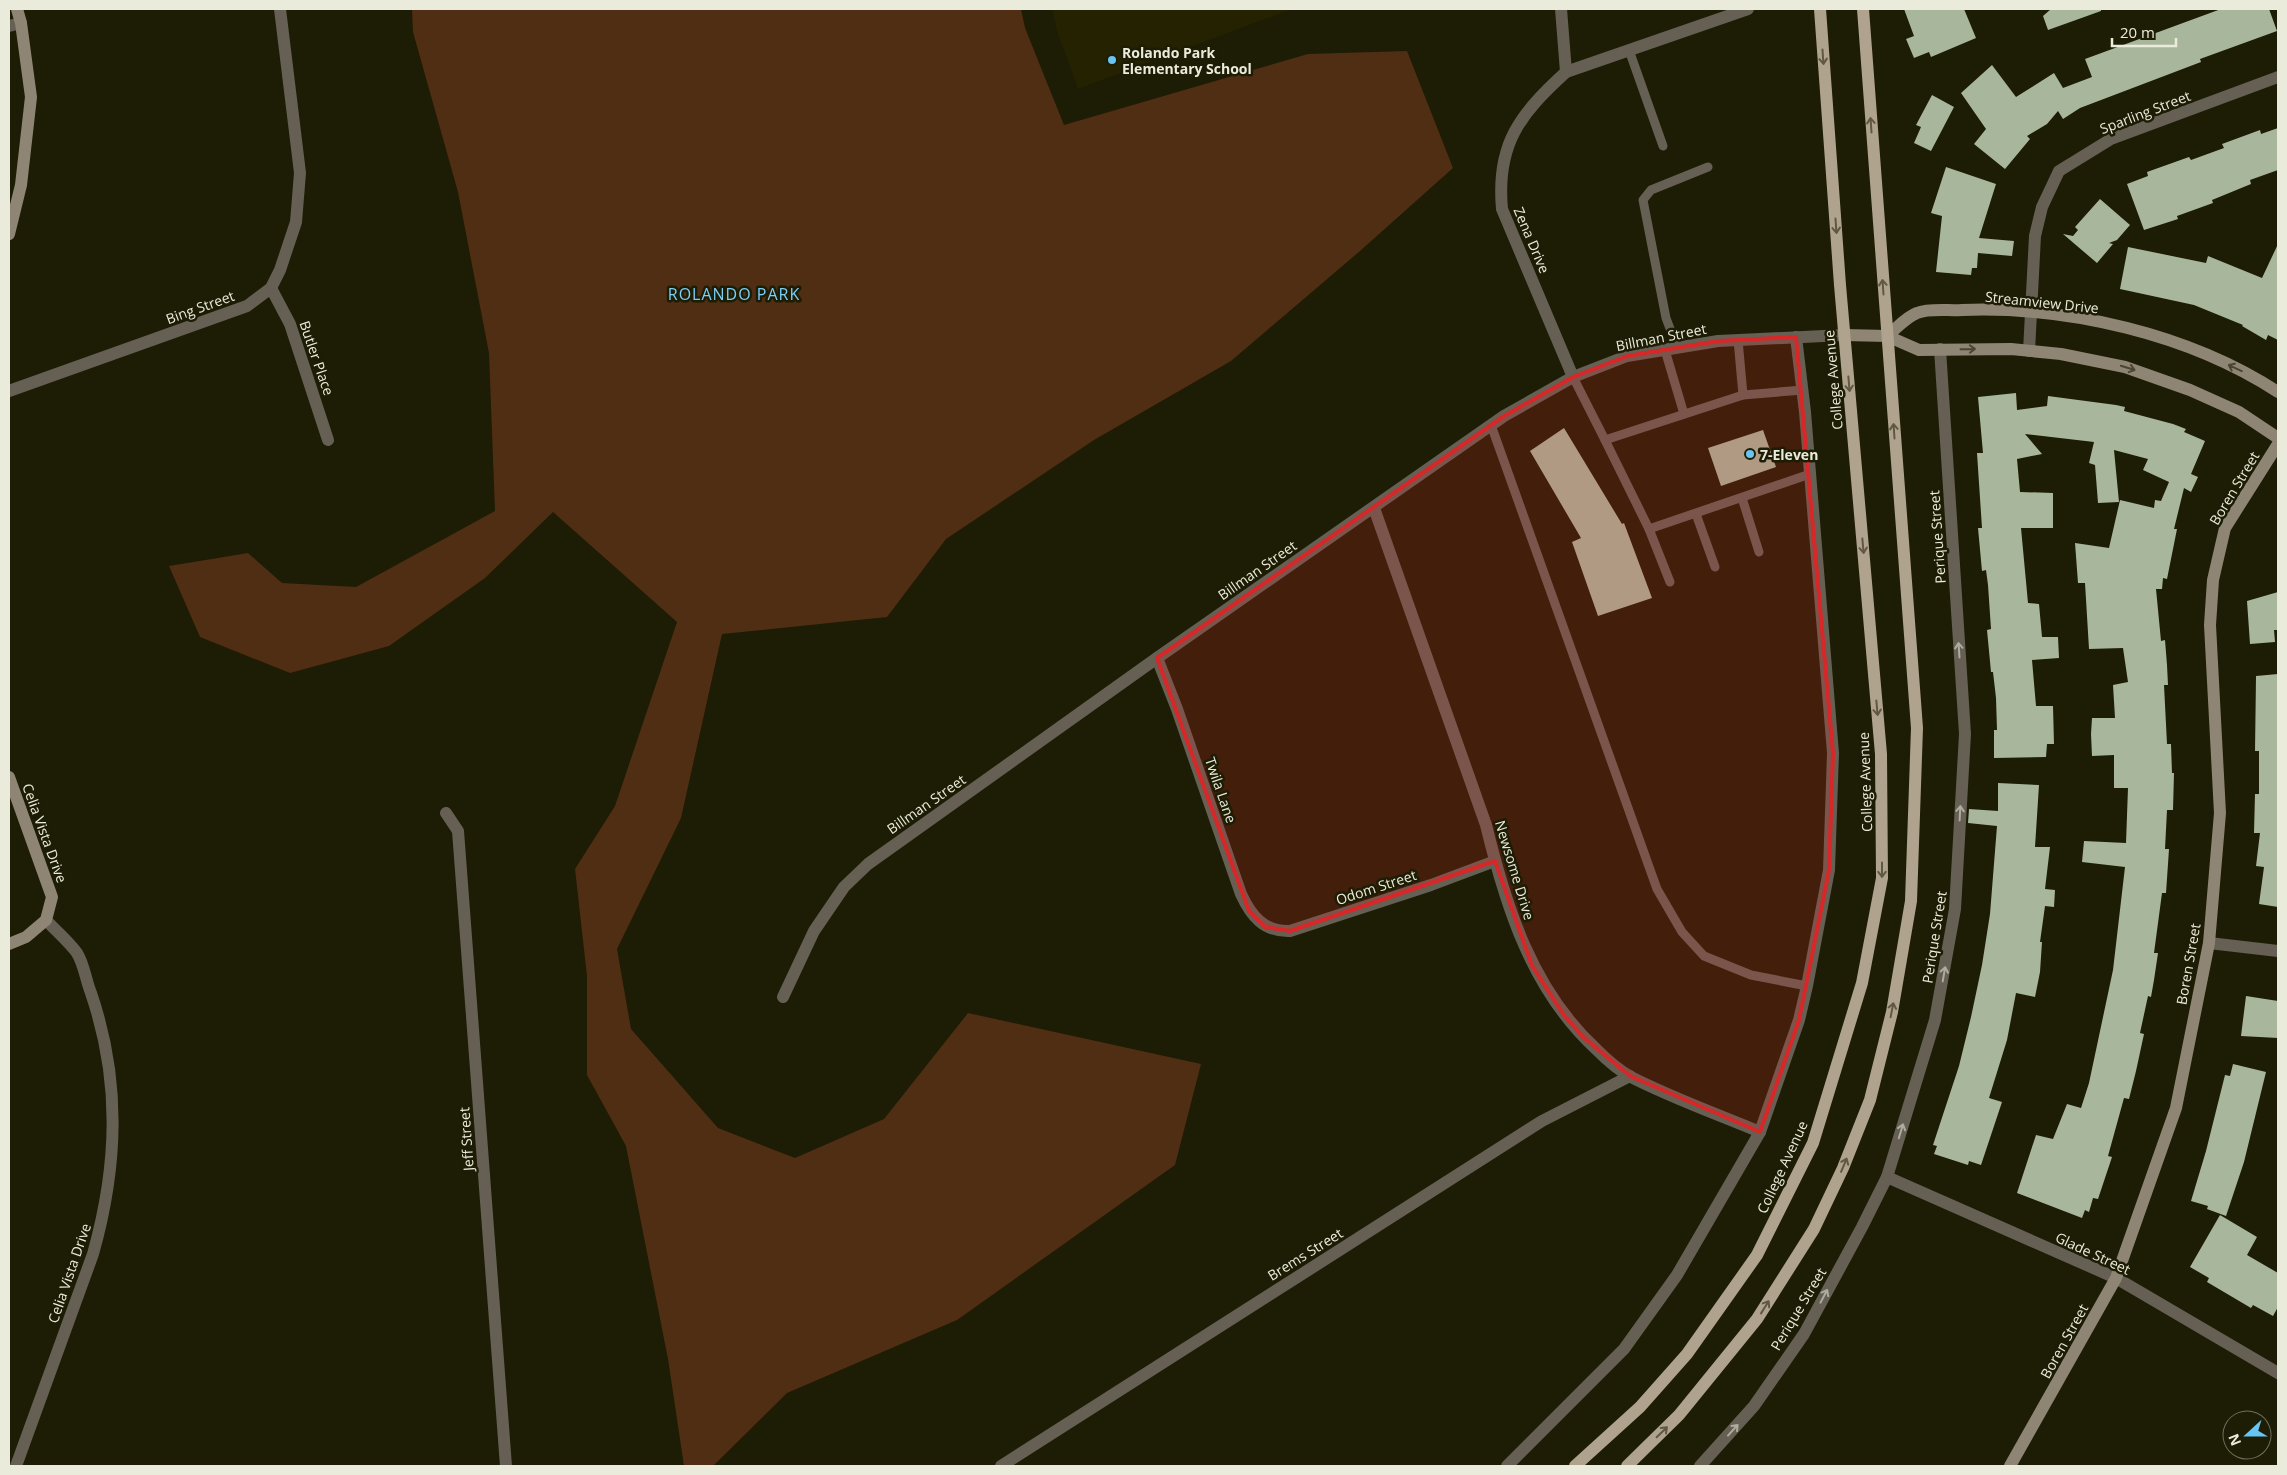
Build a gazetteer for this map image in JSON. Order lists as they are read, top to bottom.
{
  "streets": {
    "main road": ["College Avenue"],
    "street": [
      "Sparling Street",
      "Zena Drive",
      "Streamview Drive",
      "Bing Street",
      "Billman Street",
      "Butler Place",
      "Boren Street",
      "Perique Street",
      "Twila Lane",
      "Celia Vista Drive",
      "Newsome Drive",
      "Odom Street",
      "Jeff Street",
      "Glade Street",
      "Brems Street"
    ]
  },
  "crossings": [
    ["Sparling Street", "Streamview Drive"],
    ["Zena Drive", "Billman Street"],
    ["Bing Street", "Butler Place"],
    ["Billman Street", "College Avenue"],
    ["Billman Street", "Twila Lane"],
    ["Billman Street", "Newsome Drive"],
    ["Boren Street", "Glade Street"],
    ["Perique Street", "Glade Street"],
    ["Twila Lane", "Odom Street"],
    ["Newsome Drive", "Odom Street"],
    ["Newsome Drive", "Brems Street"]
  ],
  "one_way": ["Perique Street"],
  "districts": ["ROLANDO PARK"],
  "places": ["Rolando Park Elementary School", "7-Eleven"],
  "scale_bar": "20 m",
  "north": "left"
}
